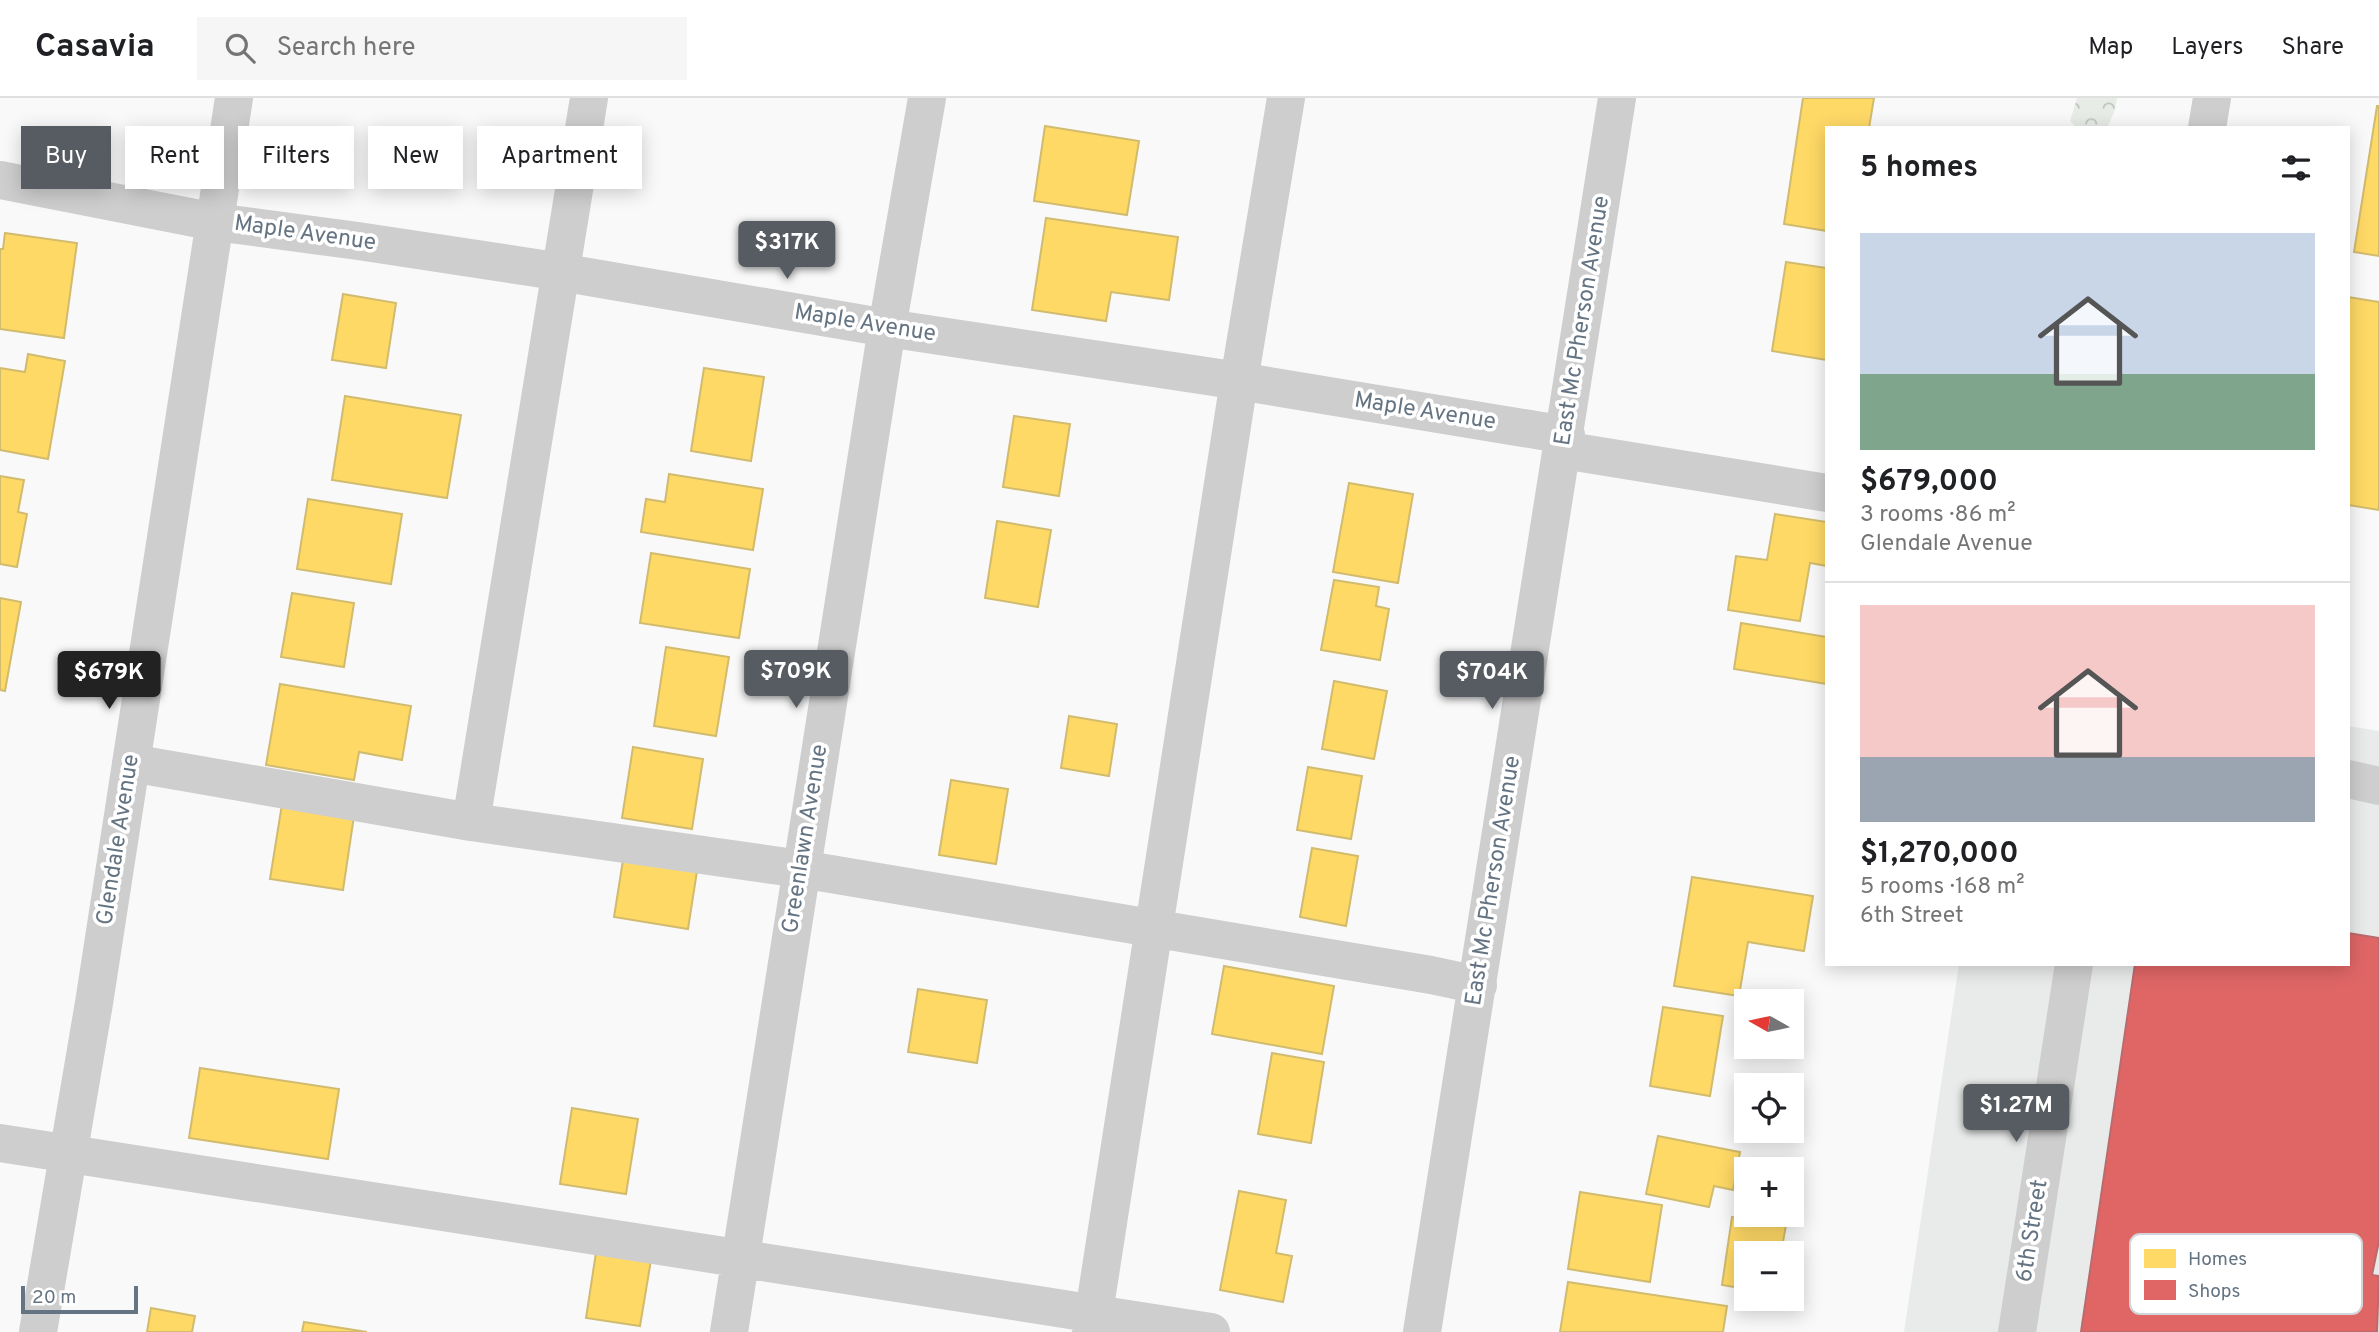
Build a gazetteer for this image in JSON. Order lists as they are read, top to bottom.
{
  "streets": {
    "street": [
      "Maple Avenue",
      "East Mc Pherson Avenue",
      "Greenlawn Avenue",
      "Glendale Avenue",
      "6th Street"
    ]
  },
  "crossings": [
    ["Maple Avenue", "East Mc Pherson Avenue"],
    ["Maple Avenue", "Greenlawn Avenue"],
    ["Maple Avenue", "Glendale Avenue"]
  ],
  "legend": ["Homes", "Shops"],
  "scale_bar": "20 m",
  "north": "left",
  "page": {
    "header": "Casavia",
    "search": "Search here",
    "nav": ["Map", "Layers", "Share"],
    "chip": [
      "Buy",
      "Rent",
      "Filters",
      "New",
      "Apartment"
    ],
    "heading": "5 homes",
    "list": [
      {
        "name": "$679,000",
        "note": "3 rooms · 86 m² · Glendale Avenue"
      },
      {
        "name": "$1,270,000",
        "note": "5 rooms · 168 m² · 6th Street"
      }
    ],
    "price": [
      "$317K",
      "$709K",
      "$679K",
      "$704K",
      "$1.27M"
    ],
    "map_buttons": ["+", "−"],
    "scale": "20 m"
  }
}
